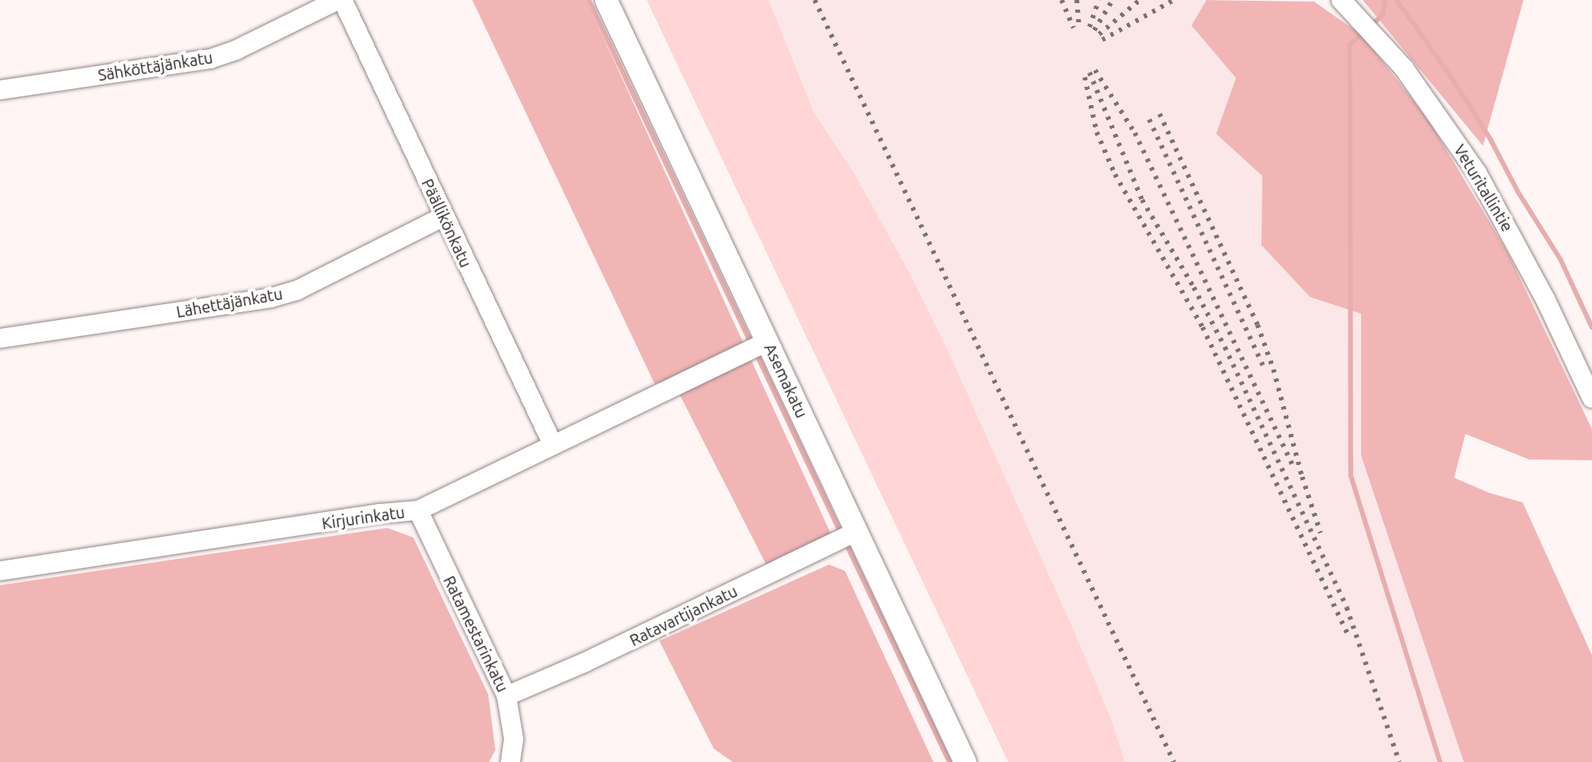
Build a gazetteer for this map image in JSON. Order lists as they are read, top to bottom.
{
  "streets": {
    "street": [
      "Sähköttäjänkatu",
      "Veturitallintie",
      "Päällikönkatu",
      "Lähettäjänkatu",
      "Asemakatu",
      "Kirjurinkatu",
      "Ratavartijankatu",
      "Ratamestarinkatu"
    ]
  },
  "crossings": [
    ["Sähköttäjänkatu", "Päällikönkatu"],
    ["Päällikönkatu", "Lähettäjänkatu"],
    ["Päällikönkatu", "Kirjurinkatu"],
    ["Asemakatu", "Kirjurinkatu"],
    ["Asemakatu", "Ratavartijankatu"],
    ["Kirjurinkatu", "Ratamestarinkatu"],
    ["Ratavartijankatu", "Ratamestarinkatu"]
  ]
}
